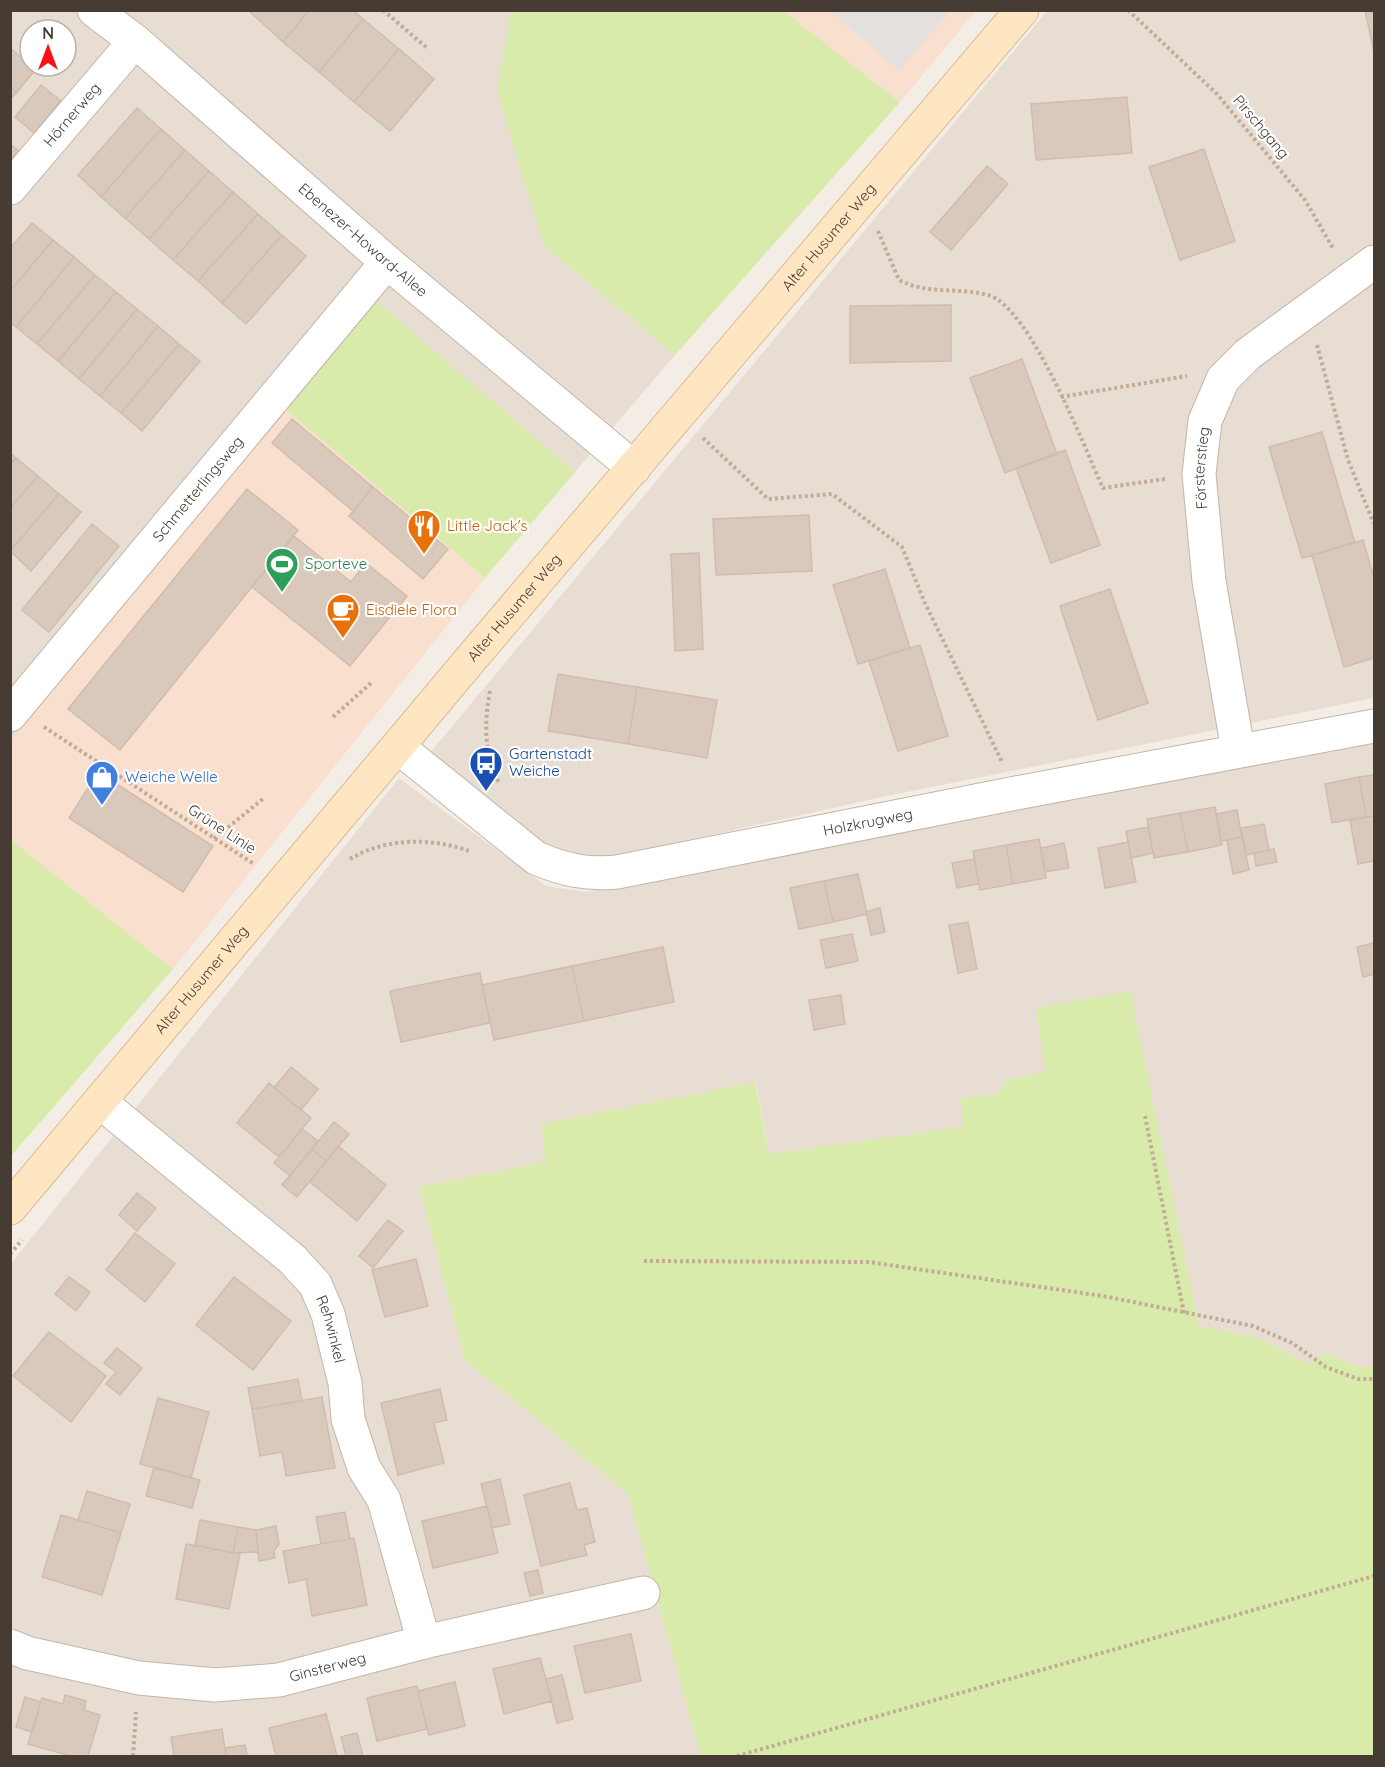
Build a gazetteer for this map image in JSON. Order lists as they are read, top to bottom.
{
  "streets": {
    "street": [
      "Hörnerweg",
      "Alter Husumer Weg",
      "Ebenezer-Howard-Allee",
      "Försterstieg",
      "Schmetterlingsweg",
      "Holzkrugweg",
      "Rehwinkel",
      "Ginsterweg"
    ],
    "path": ["Pirschgang", "Grüne Linie"]
  },
  "crossings": [
    ["Hörnerweg", "Ebenezer-Howard-Allee"],
    ["Pirschgang", "Försterstieg"],
    ["Alter Husumer Weg", "Ebenezer-Howard-Allee"],
    ["Alter Husumer Weg", "Holzkrugweg"],
    ["Alter Husumer Weg", "Rehwinkel"],
    ["Ebenezer-Howard-Allee", "Schmetterlingsweg"],
    ["Försterstieg", "Holzkrugweg"],
    ["Schmetterlingsweg", "Grüne Linie"],
    ["Rehwinkel", "Ginsterweg"]
  ],
  "places": {
    "restaurant": ["Little Jack's"],
    "sports": ["Sporteve"],
    "cafe": ["Eisdiele Flora"],
    "bus stop": ["Gartenstadt Weiche"],
    "shop": ["Weiche Welle"]
  },
  "north": "top"
}
